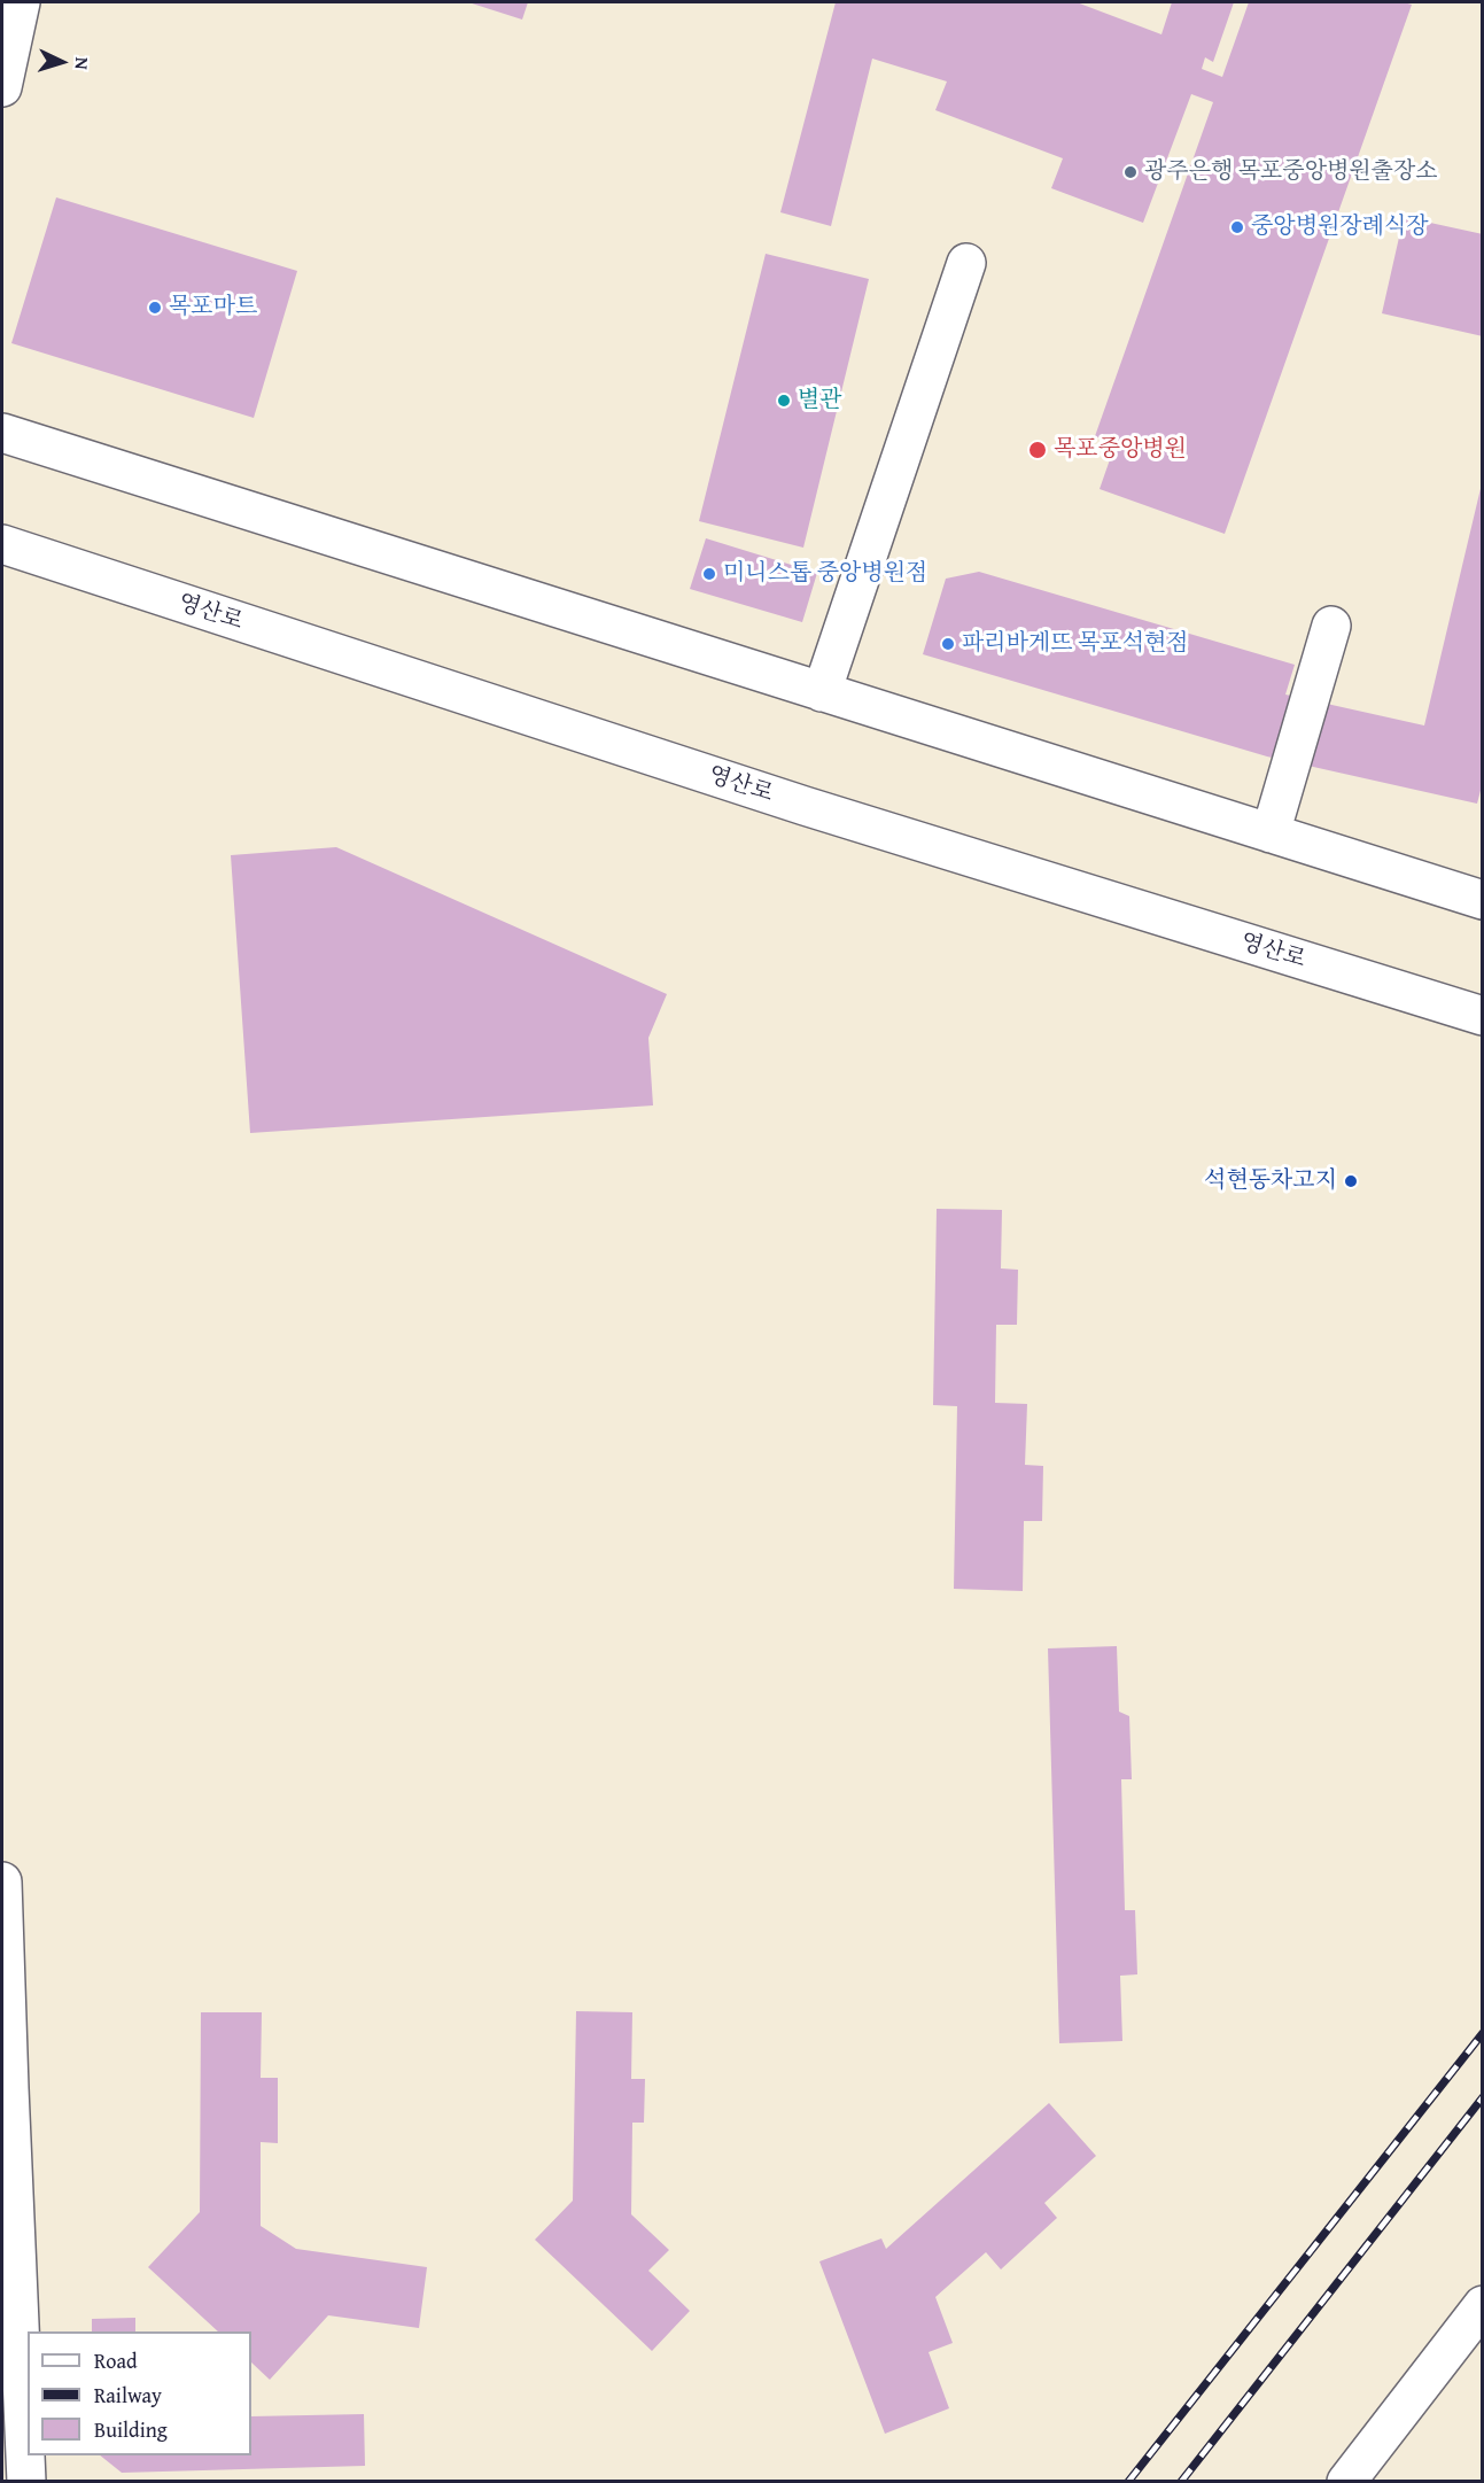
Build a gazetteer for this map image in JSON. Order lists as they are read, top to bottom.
{
  "streets": {
    "street": ["영산로"]
  },
  "places": [
    "광주은행 목포중앙병원출장소",
    "중앙병원장례식장",
    "목포마트",
    "별관",
    "목포중앙병원",
    "미니스톱 중앙병원점",
    "파리바게뜨 목포석현점",
    "석현동차고지"
  ],
  "legend": ["Road", "Railway", "Building"],
  "north": "right"
}
